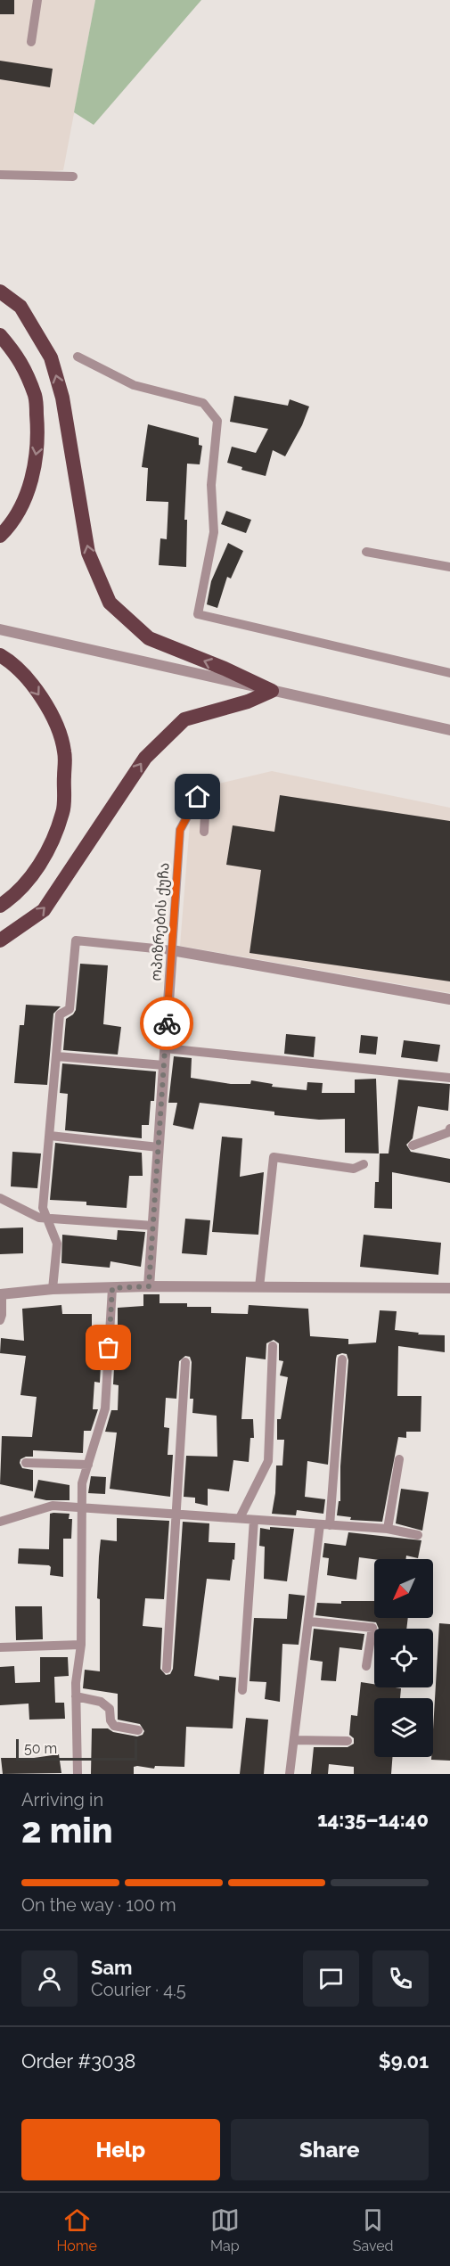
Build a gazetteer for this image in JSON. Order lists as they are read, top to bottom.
{
  "streets": {
    "street": ["ოპიზრების ქუჩა"]
  },
  "scale_bar": "50 m",
  "north": "bottom left",
  "page": {
    "scale": "50 m",
    "heading": ["2 min", "Arriving in", "14:35–14:40"],
    "panel": [
      "Sam",
      "Courier · 4.5",
      "Order #3038",
      "$9.01"
    ],
    "bar": "On the way · 100 m",
    "buttons": ["Help", "Share"],
    "tabs": ["Home", "Map", "Saved"]
  }
}
